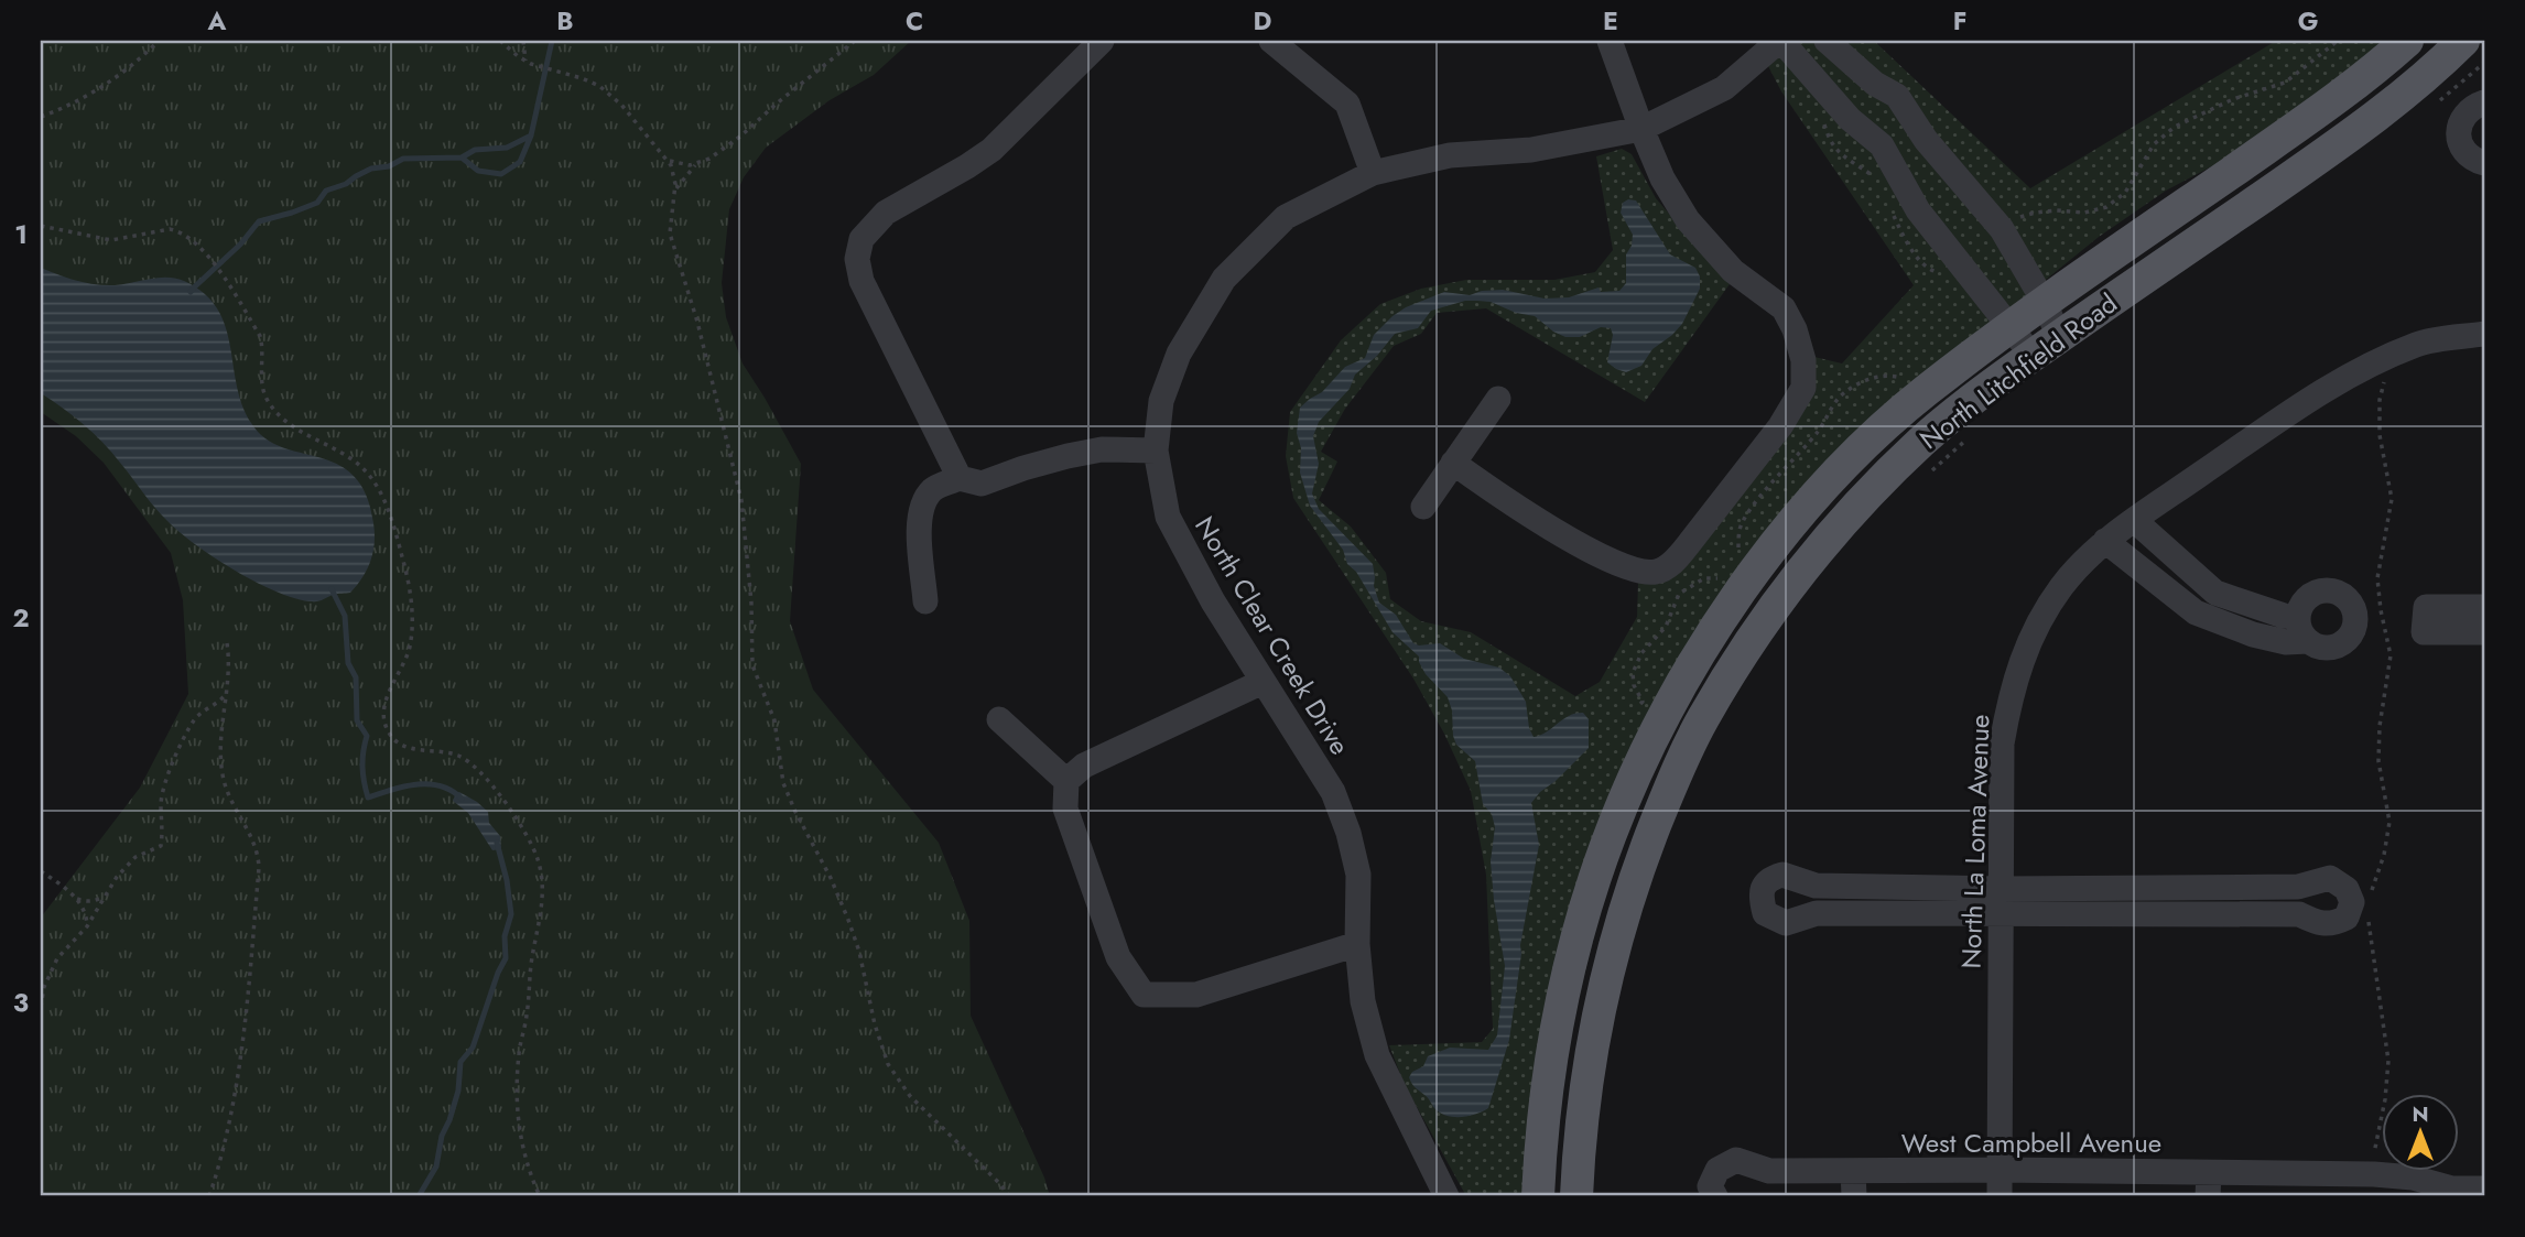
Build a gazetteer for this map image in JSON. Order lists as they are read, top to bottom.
{
  "streets": {
    "main road": ["North Litchfield Road"],
    "street": ["North Clear Creek Drive", "North La Loma Avenue", "West Campbell Avenue"]
  },
  "crossings": [
    ["North La Loma Avenue", "West Campbell Avenue"]
  ],
  "north": "top",
  "grid": {
    "columns": [
      "A",
      "B",
      "C",
      "D",
      "E",
      "F",
      "G"
    ],
    "rows": ["1", "2", "3"]
  }
}
